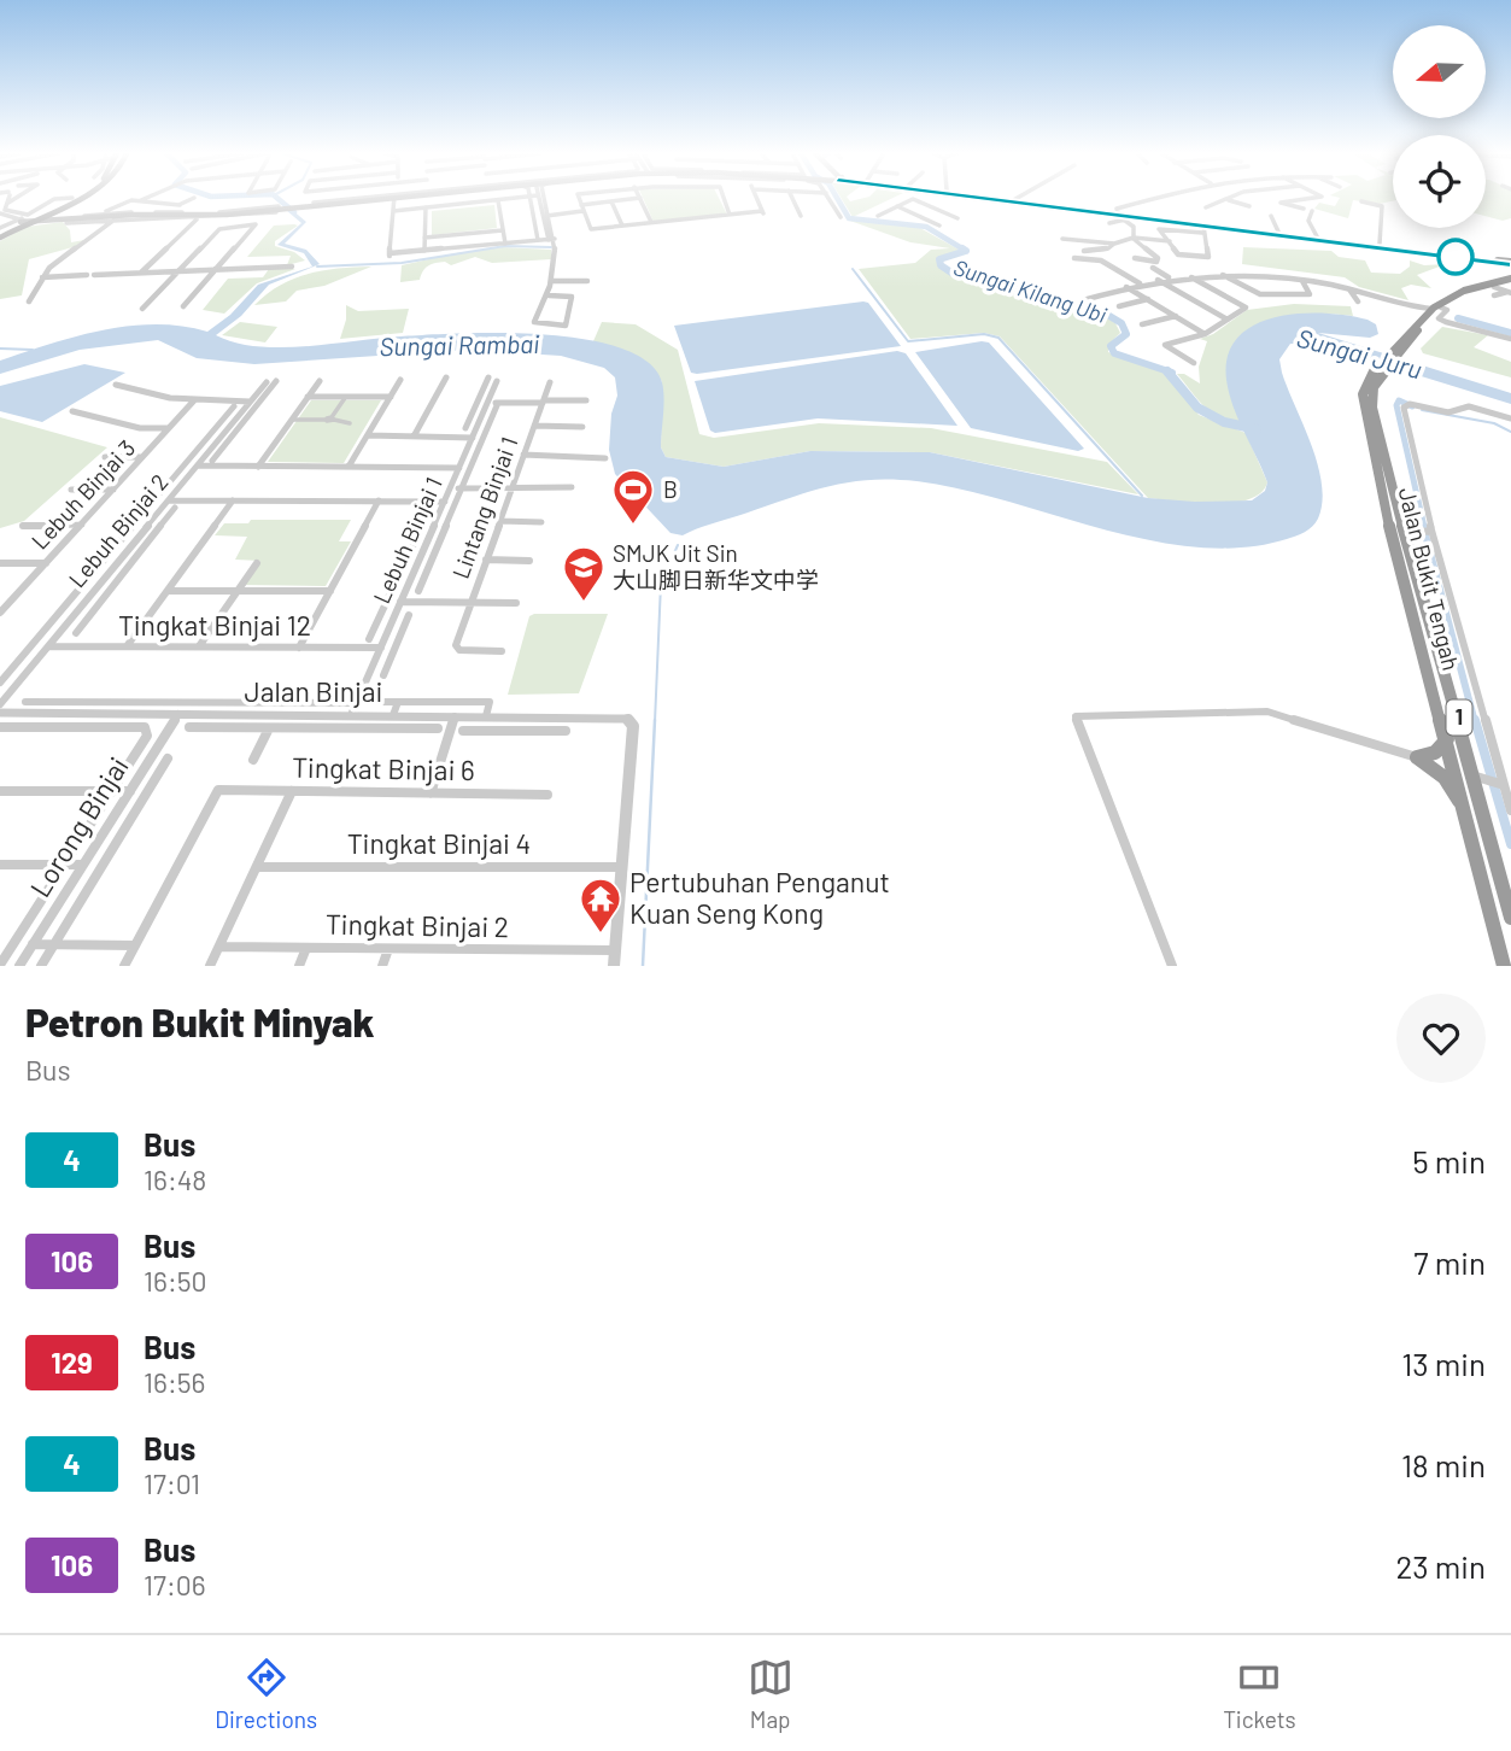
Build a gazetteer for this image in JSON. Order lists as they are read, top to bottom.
{
  "streets": {
    "highway": ["Jalan Bukit Tengah", "1"],
    "street": [
      "Lebuh Binjai 3",
      "Lintang Binjai 1",
      "Lebuh Binjai 2",
      "Lebuh Binjai 1",
      "Tingkat Binjai 12",
      "Jalan Binjai",
      "Tingkat Binjai 6",
      "Lorong Binjai",
      "Tingkat Binjai 4",
      "Tingkat Binjai 2"
    ]
  },
  "crossings": [
    ["Lebuh Binjai 2", "Tingkat Binjai 12"],
    ["Lebuh Binjai 1", "Tingkat Binjai 12"],
    ["Lebuh Binjai 1", "Jalan Binjai"],
    ["Jalan Binjai", "Lorong Binjai"],
    ["Jalan Binjai", "Tingkat Binjai 4"]
  ],
  "water": ["Sungai Kilang Ubi", "Sungai Rambai", "Sungai Juru"],
  "places": {
    "sports": ["B"],
    "school or university": ["SMJK Jit Sin 大山脚日新华文中学"],
    "temple": ["Pertubuhan Penganut Kuan Seng Kong"]
  },
  "lines": ["bus line 4"],
  "north": "left",
  "page": {
    "heading": ["Petron Bukit Minyak", "Bus"],
    "list": [
      {
        "mark": "4",
        "name": "Bus",
        "note": "16:48",
        "value": "5 min"
      },
      {
        "mark": "106",
        "name": "Bus",
        "note": "16:50",
        "value": "7 min"
      },
      {
        "mark": "129",
        "name": "Bus",
        "note": "16:56",
        "value": "13 min"
      },
      {
        "mark": "4",
        "name": "Bus",
        "note": "17:01",
        "value": "18 min"
      },
      {
        "mark": "106",
        "name": "Bus",
        "note": "17:06",
        "value": "23 min"
      }
    ],
    "tabs": ["Directions", "Map", "Tickets"]
  }
}
